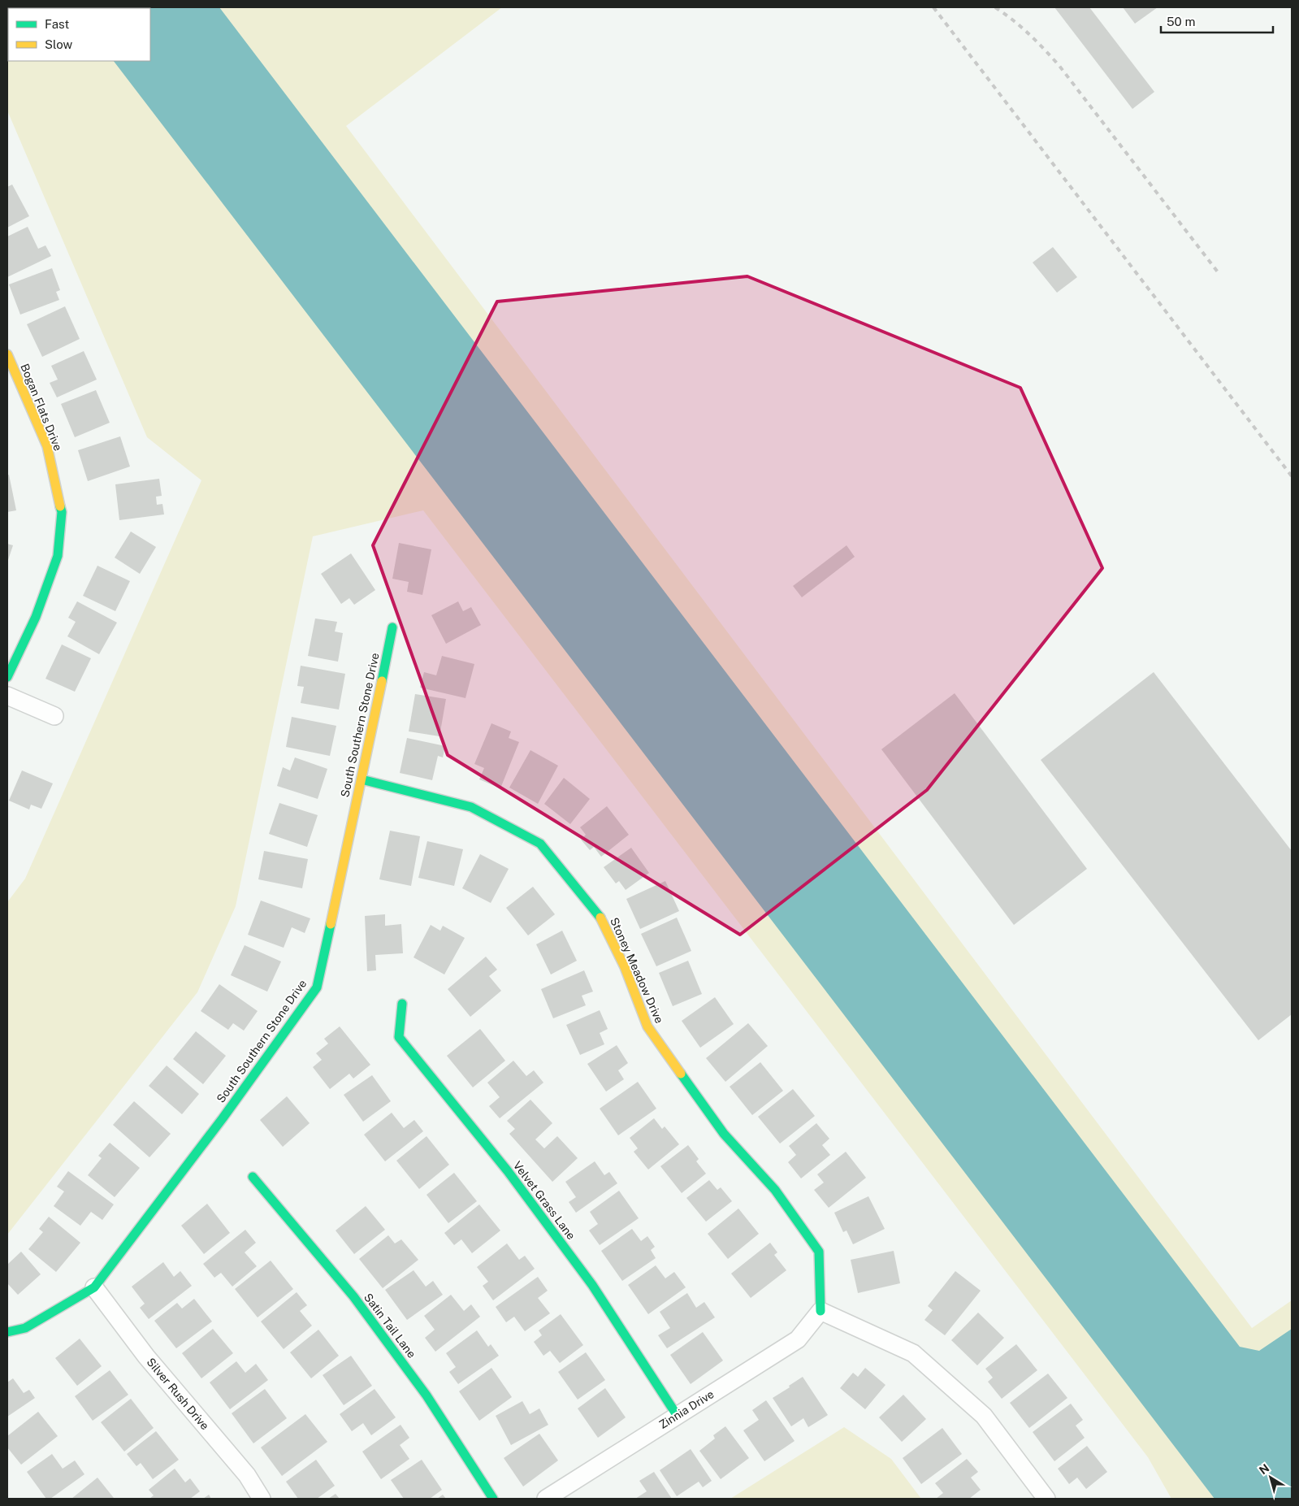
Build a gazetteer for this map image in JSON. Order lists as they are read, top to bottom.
{
  "streets": {
    "street": [
      "Bogan Flats Drive",
      "South Southern Stone Drive",
      "Stoney Meadow Drive",
      "Velvet Grass Lane",
      "Satin Tail Lane",
      "Silver Rush Drive",
      "Zinnia Drive"
    ]
  },
  "crossings": [
    ["South Southern Stone Drive", "Stoney Meadow Drive"],
    ["South Southern Stone Drive", "Silver Rush Drive"],
    ["Stoney Meadow Drive", "Zinnia Drive"],
    ["Velvet Grass Lane", "Zinnia Drive"]
  ],
  "legend": ["Fast", "Slow"],
  "scale_bar": "50 m",
  "north": "top left"
}
